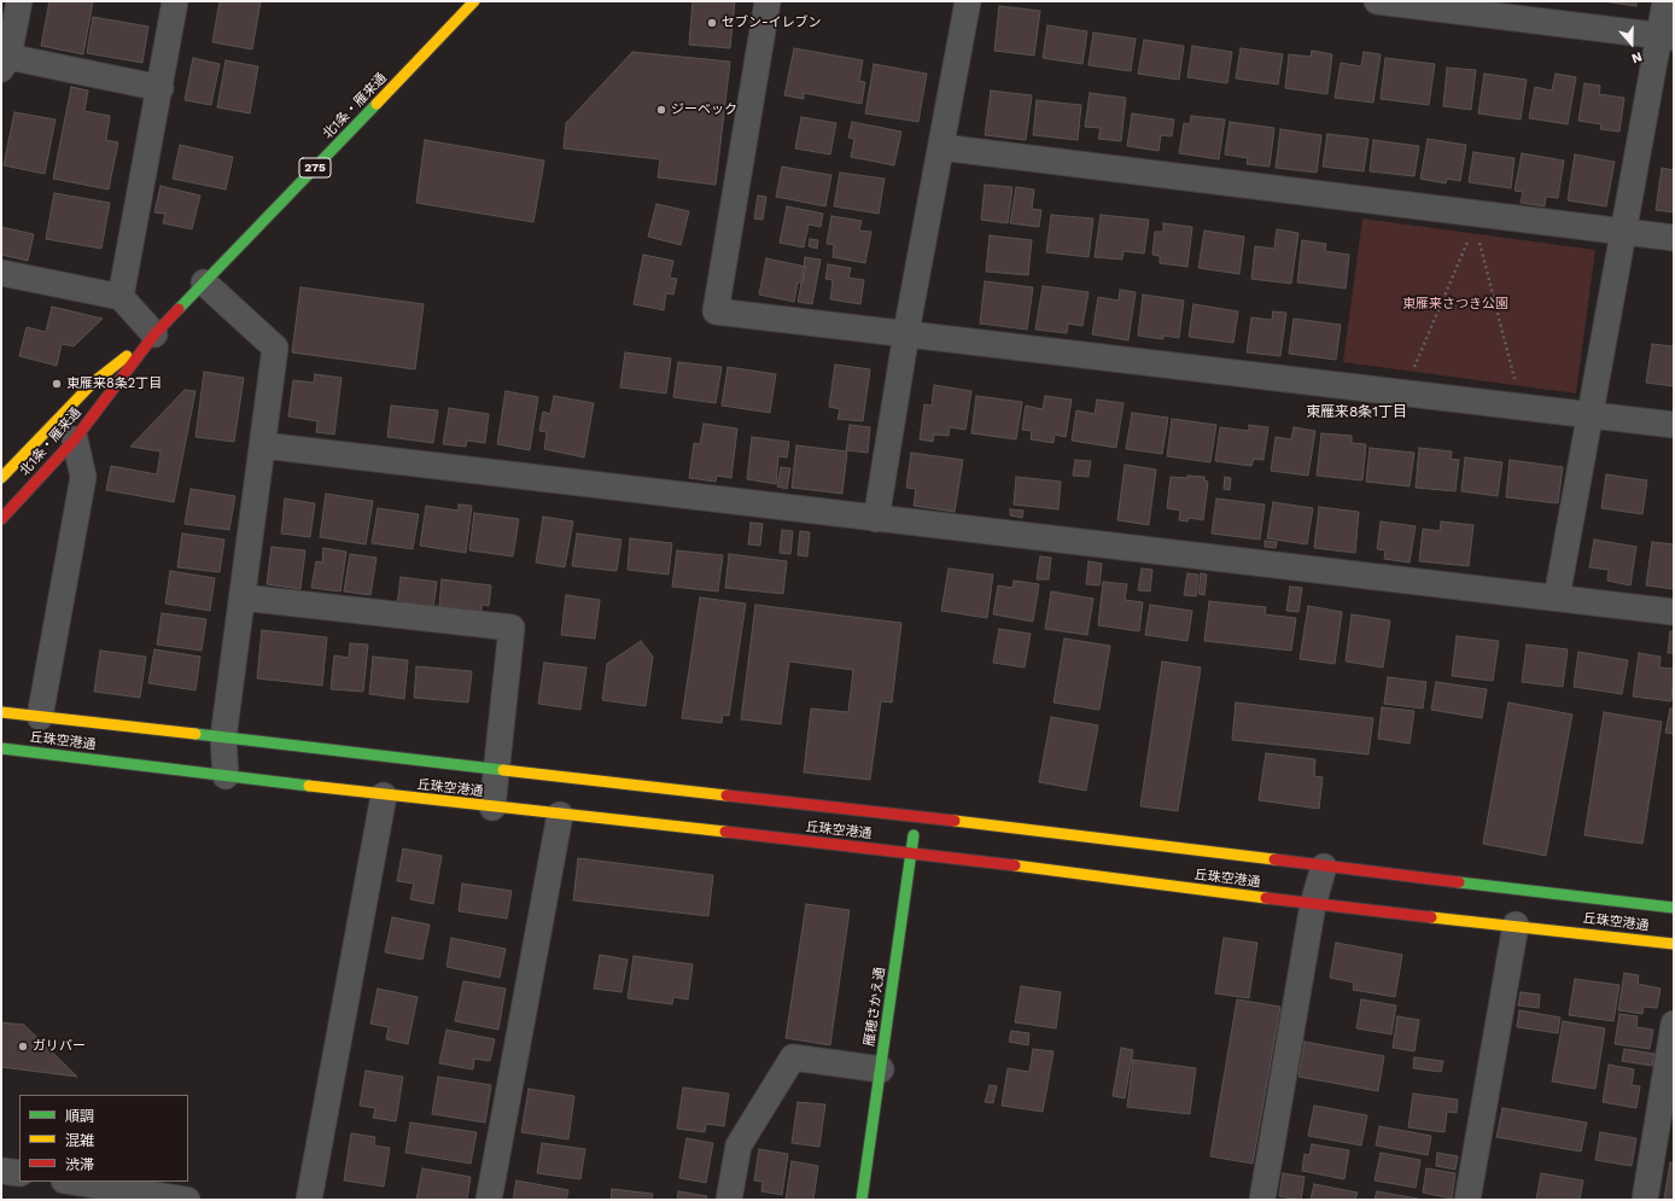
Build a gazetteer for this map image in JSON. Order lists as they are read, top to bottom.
{
  "streets": {
    "main road": [
      "北1条・雁来通",
      "275",
      "丘珠空港通",
      "雁穂さかえ通"
    ]
  },
  "crossings": [
    ["丘珠空港通", "雁穂さかえ通"]
  ],
  "districts": ["東雁来8条1丁目"],
  "parks": ["東雁来さつき公園"],
  "places": [
    "セブン-イレブン",
    "ジーベック",
    "東雁来8条2丁目",
    "ガリバー"
  ],
  "legend": ["順調", "混雑", "渋滞"],
  "north": "bottom"
}
